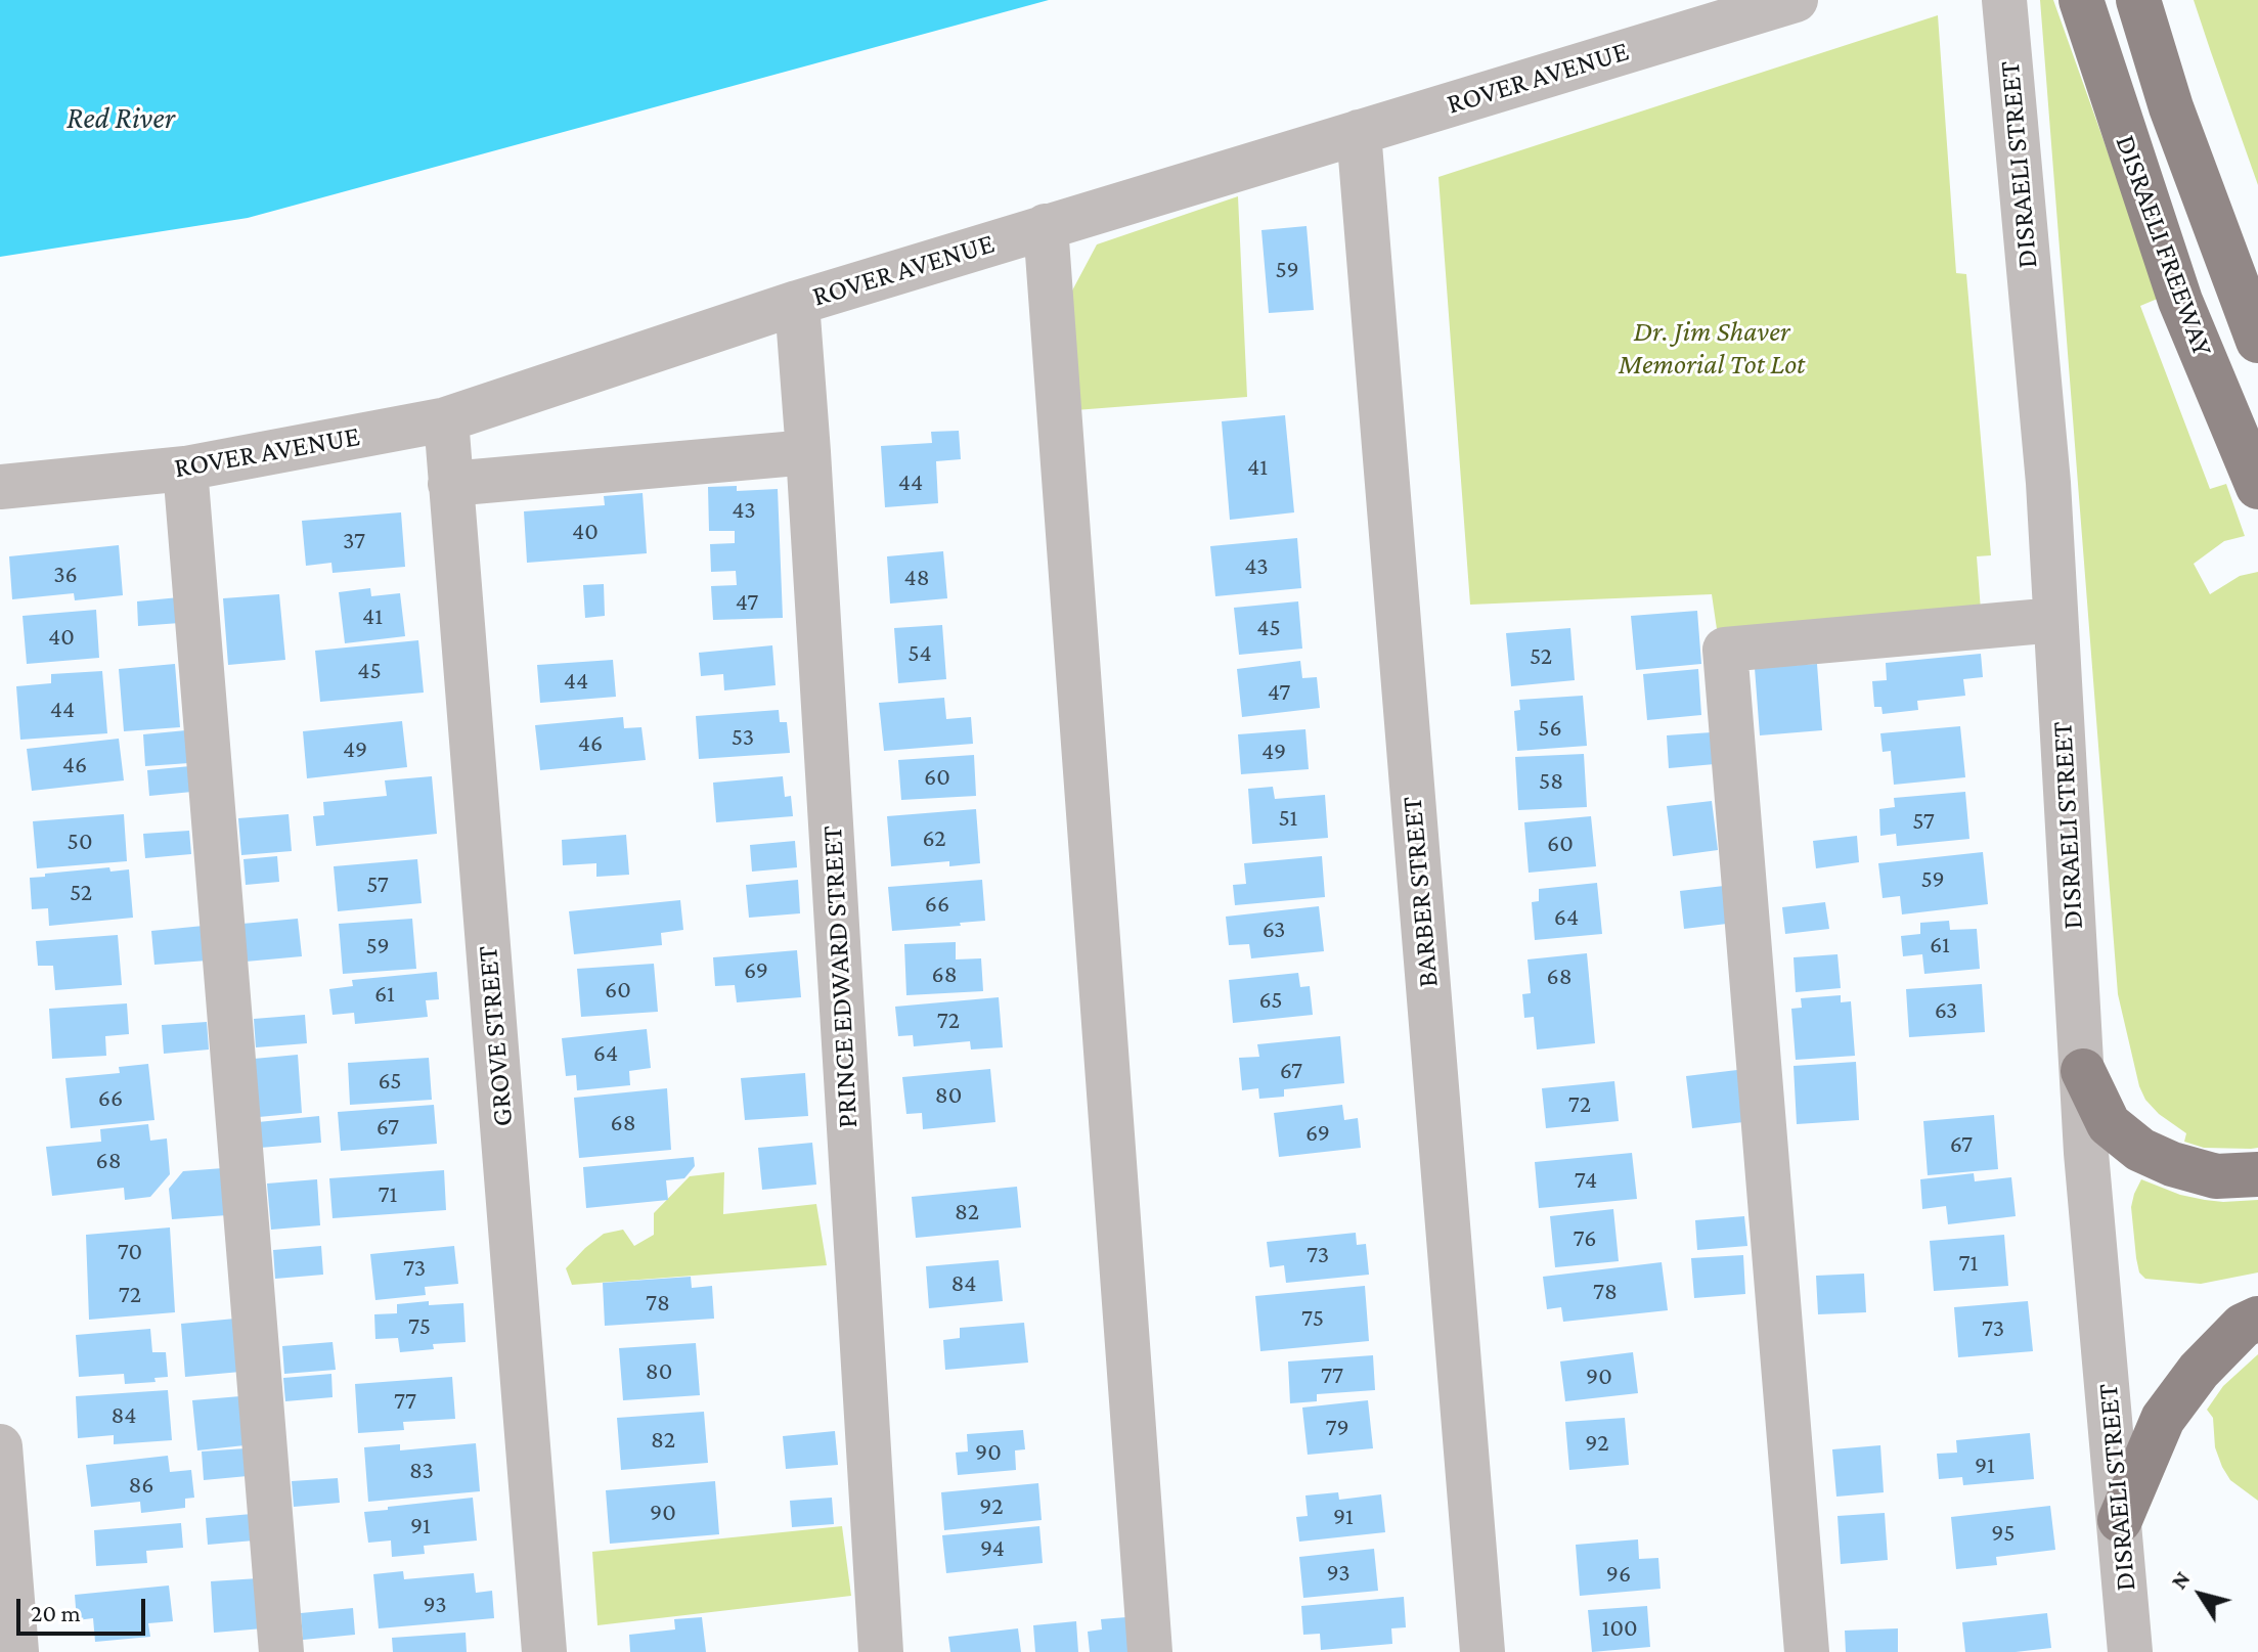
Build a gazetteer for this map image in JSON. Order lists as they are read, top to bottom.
{
  "streets": {
    "main road": ["DISRAELI FREEWAY"],
    "street": [
      "ROVER AVENUE",
      "DISRAELI STREET",
      "BARBER STREET",
      "PRINCE EDWARD STREET",
      "GROVE STREET"
    ]
  },
  "crossings": [
    ["ROVER AVENUE", "BARBER STREET"],
    ["ROVER AVENUE", "PRINCE EDWARD STREET"],
    ["ROVER AVENUE", "GROVE STREET"]
  ],
  "water": ["Red River"],
  "parks": ["Dr. Jim Shaver Memorial Tot Lot"],
  "house_numbers": [
    "59",
    "41",
    "44",
    "43",
    "40",
    "37",
    "43",
    "36",
    "48",
    "47",
    "41",
    "45",
    "40",
    "54",
    "52",
    "45",
    "44",
    "47",
    "44",
    "56",
    "53",
    "46",
    "49",
    "49",
    "46",
    "60",
    "58",
    "51",
    "57",
    "62",
    "50",
    "60",
    "59",
    "57",
    "52",
    "66",
    "64",
    "63",
    "61",
    "59",
    "69",
    "68",
    "68",
    "60",
    "61",
    "65",
    "63",
    "72",
    "64",
    "67",
    "65",
    "80",
    "66",
    "72",
    "68",
    "67",
    "69",
    "67",
    "68",
    "74",
    "71",
    "82",
    "76",
    "70",
    "73",
    "71",
    "73",
    "84",
    "78",
    "72",
    "78",
    "75",
    "75",
    "73",
    "80",
    "77",
    "90",
    "77",
    "84",
    "79",
    "82",
    "92",
    "90",
    "91",
    "83",
    "86",
    "92",
    "90",
    "91",
    "91",
    "95",
    "94",
    "93",
    "96",
    "93",
    "100"
  ],
  "scale_bar": "20 m",
  "north": "top left"
}
